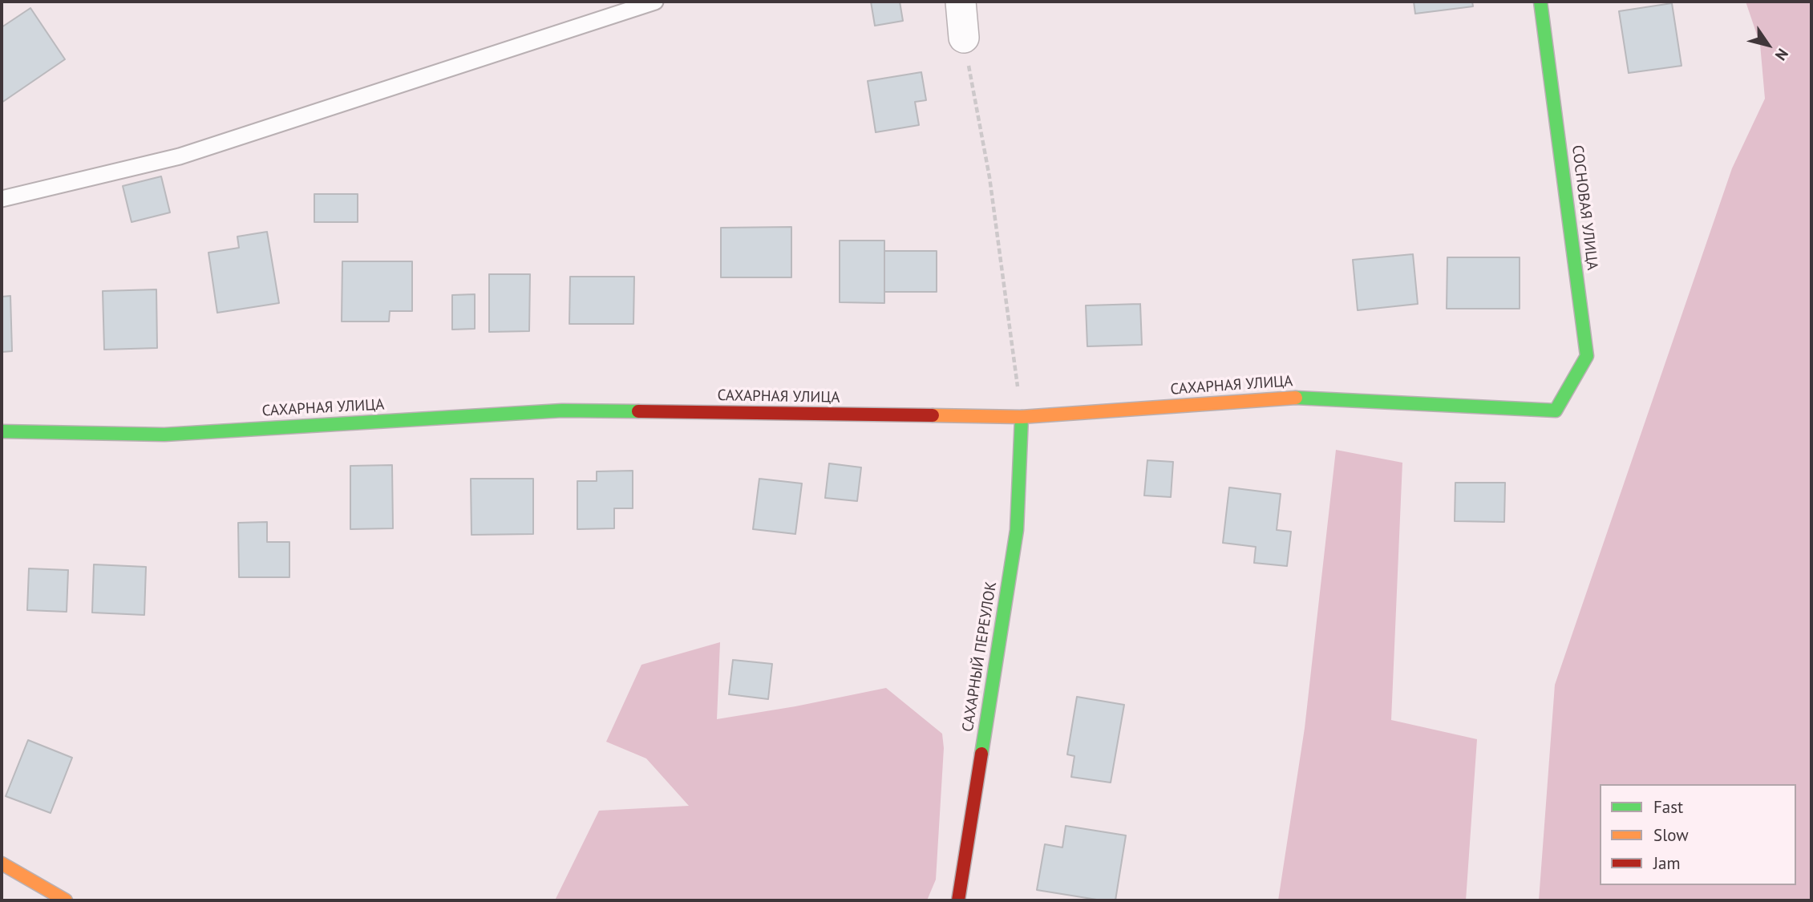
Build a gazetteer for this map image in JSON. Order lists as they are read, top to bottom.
{
  "streets": {
    "street": ["СОСНОВАЯ УЛИЦА", "САХАРНАЯ УЛИЦА", "САХАРНЫЙ ПЕРЕУЛОК"]
  },
  "crossings": [
    ["СОСНОВАЯ УЛИЦА", "САХАРНАЯ УЛИЦА"],
    ["САХАРНАЯ УЛИЦА", "САХАРНЫЙ ПЕРЕУЛОК"]
  ],
  "legend": ["Fast", "Slow", "Jam"],
  "north": "bottom right"
}
